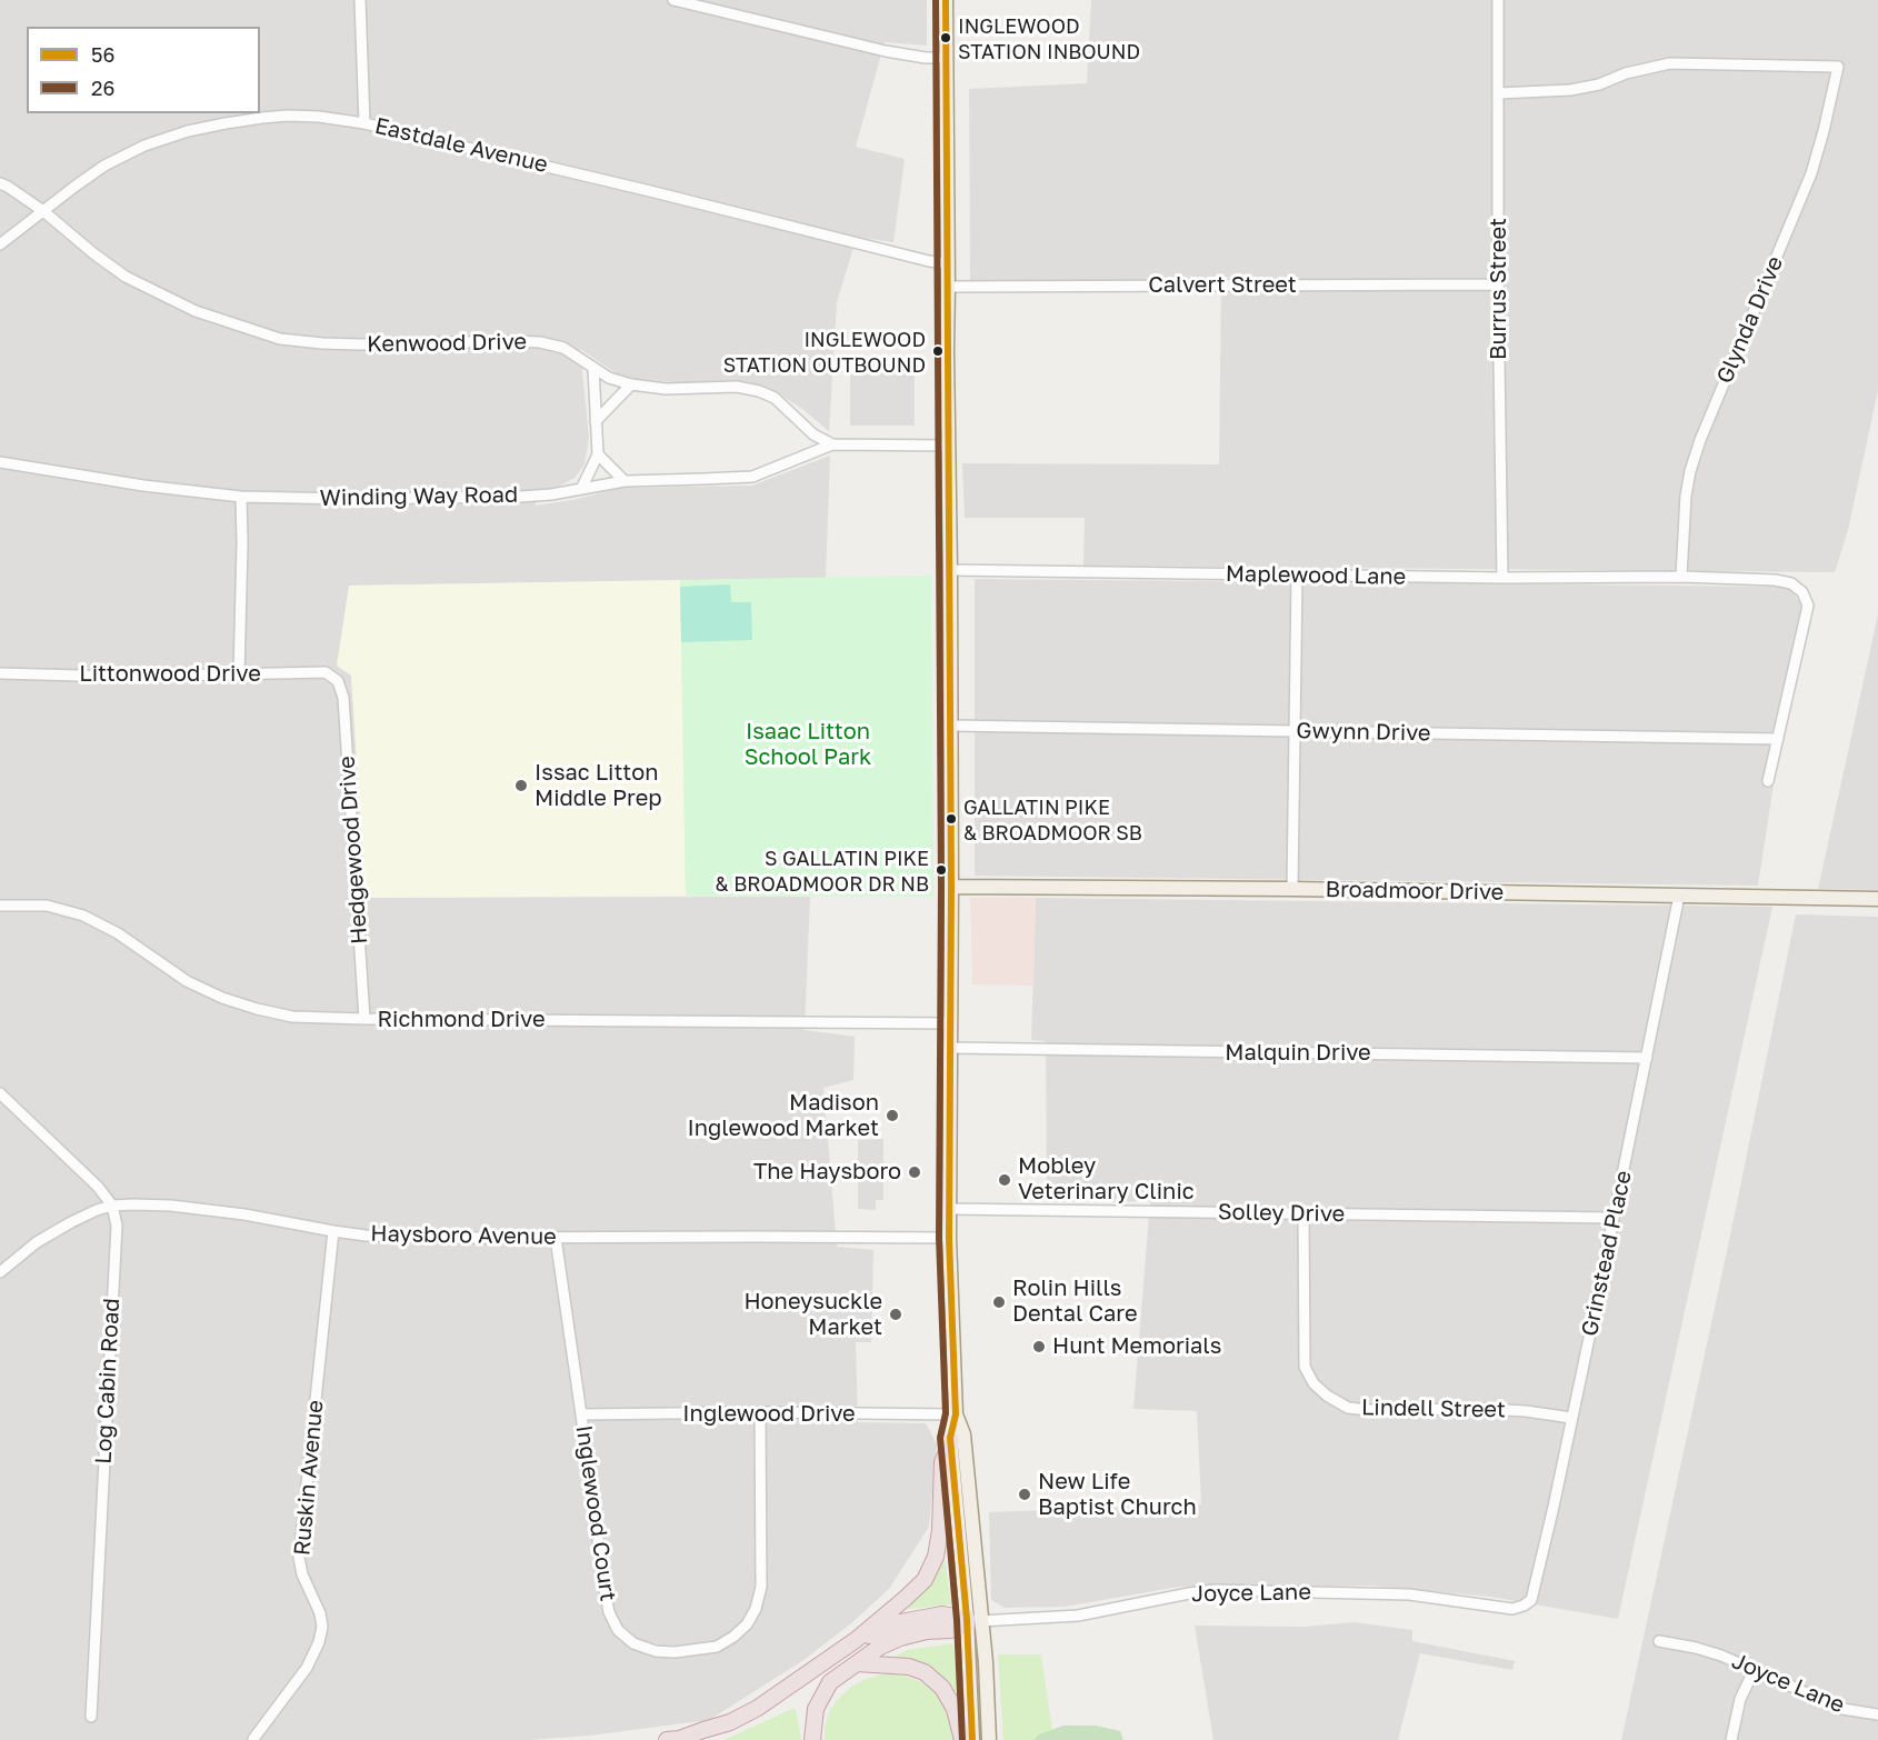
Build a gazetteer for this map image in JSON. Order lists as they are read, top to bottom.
{
  "streets": {
    "main road": ["Broadmoor Drive"],
    "street": [
      "Eastdale Avenue",
      "Calvert Street",
      "Burrus Street",
      "Glynda Drive",
      "Kenwood Drive",
      "Winding Way Road",
      "Maplewood Lane",
      "Littonwood Drive",
      "Gwynn Drive",
      "Hedgewood Drive",
      "Richmond Drive",
      "Malquin Drive",
      "Solley Drive",
      "Haysboro Avenue",
      "Grinstead Place",
      "Log Cabin Road",
      "Lindell Street",
      "Inglewood Drive",
      "Ruskin Avenue",
      "Inglewood Court",
      "Joyce Lane"
    ]
  },
  "crossings": [
    ["Eastdale Avenue", "Kenwood Drive"],
    ["Calvert Street", "Burrus Street"],
    ["Burrus Street", "Glynda Drive"],
    ["Burrus Street", "Maplewood Lane"],
    ["Glynda Drive", "Maplewood Lane"],
    ["Kenwood Drive", "Winding Way Road"],
    ["Maplewood Lane", "Gwynn Drive"],
    ["Littonwood Drive", "Hedgewood Drive"],
    ["Hedgewood Drive", "Richmond Drive"],
    ["Broadmoor Drive", "Grinstead Place"],
    ["Malquin Drive", "Grinstead Place"],
    ["Solley Drive", "Grinstead Place"],
    ["Solley Drive", "Lindell Street"],
    ["Haysboro Avenue", "Log Cabin Road"],
    ["Haysboro Avenue", "Ruskin Avenue"],
    ["Haysboro Avenue", "Inglewood Court"],
    ["Grinstead Place", "Lindell Street"],
    ["Grinstead Place", "Joyce Lane"],
    ["Inglewood Drive", "Inglewood Court"]
  ],
  "parks": ["Isaac Litton School Park"],
  "places": [
    "INGLEWOOD STATION INBOUND",
    "INGLEWOOD STATION OUTBOUND",
    "Issac Litton Middle Prep",
    "GALLATIN PIKE & BROADMOOR SB",
    "S GALLATIN PIKE & BROADMOOR DR NB",
    "Madison Inglewood Market",
    "The Haysboro",
    "Mobley Veterinary Clinic",
    "Rolin Hills Dental Care",
    "Honeysuckle Market",
    "Hunt Memorials",
    "New Life Baptist Church"
  ],
  "lines": ["transit line 56", "transit line 26"],
  "legend": ["56", "26"]
}
